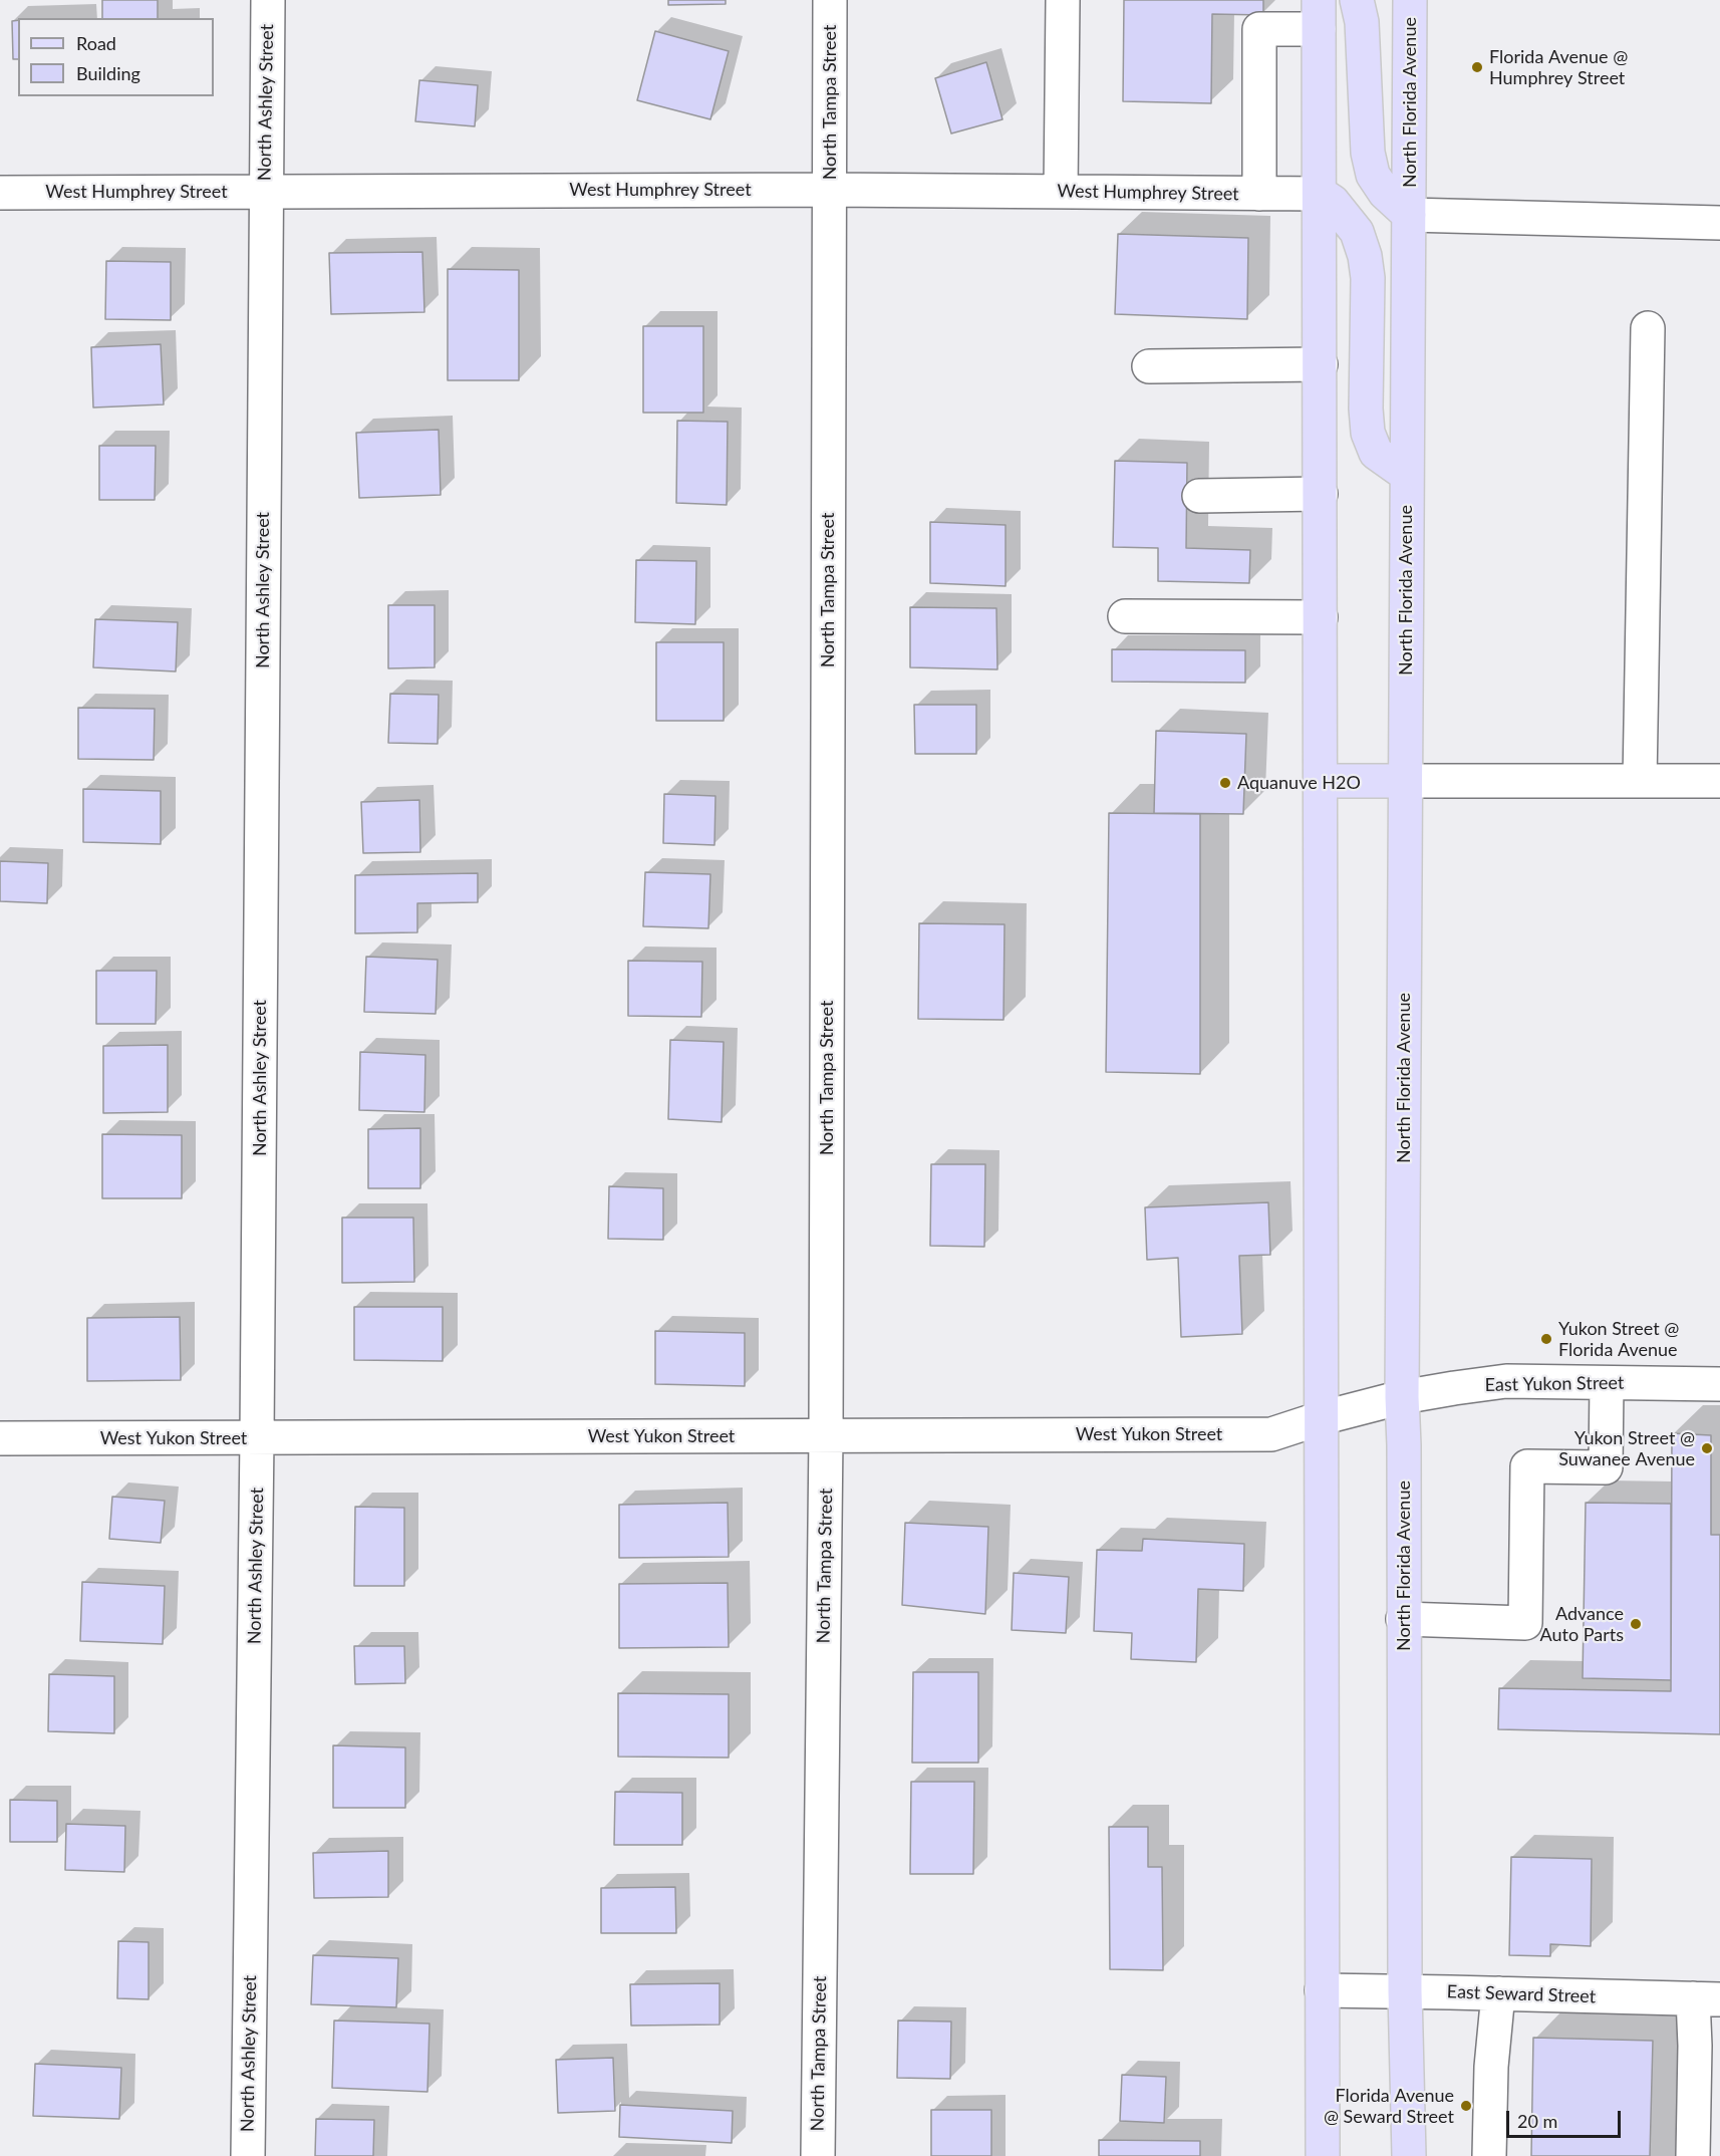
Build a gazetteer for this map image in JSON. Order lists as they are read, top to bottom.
{
  "streets": {
    "main road": ["North Florida Avenue"],
    "street": [
      "North Ashley Street",
      "North Tampa Street",
      "West Humphrey Street",
      "East Yukon Street",
      "West Yukon Street",
      "East Seward Street"
    ]
  },
  "crossings": [
    ["North Ashley Street", "West Humphrey Street"],
    ["North Ashley Street", "West Yukon Street"],
    ["North Tampa Street", "West Humphrey Street"],
    ["North Tampa Street", "West Yukon Street"],
    ["North Florida Avenue", "East Yukon Street"],
    ["North Florida Avenue", "East Seward Street"],
    ["East Yukon Street", "West Yukon Street"]
  ],
  "places": [
    "Florida Avenue @ Humphrey Street",
    "Aquanuve H2O",
    "Yukon Street @ Florida Avenue",
    "Yukon Street @ Suwanee Avenue",
    "Advance Auto Parts",
    "Florida Avenue @ Seward Street"
  ],
  "legend": ["Road", "Building"],
  "scale_bar": "20 m"
}
